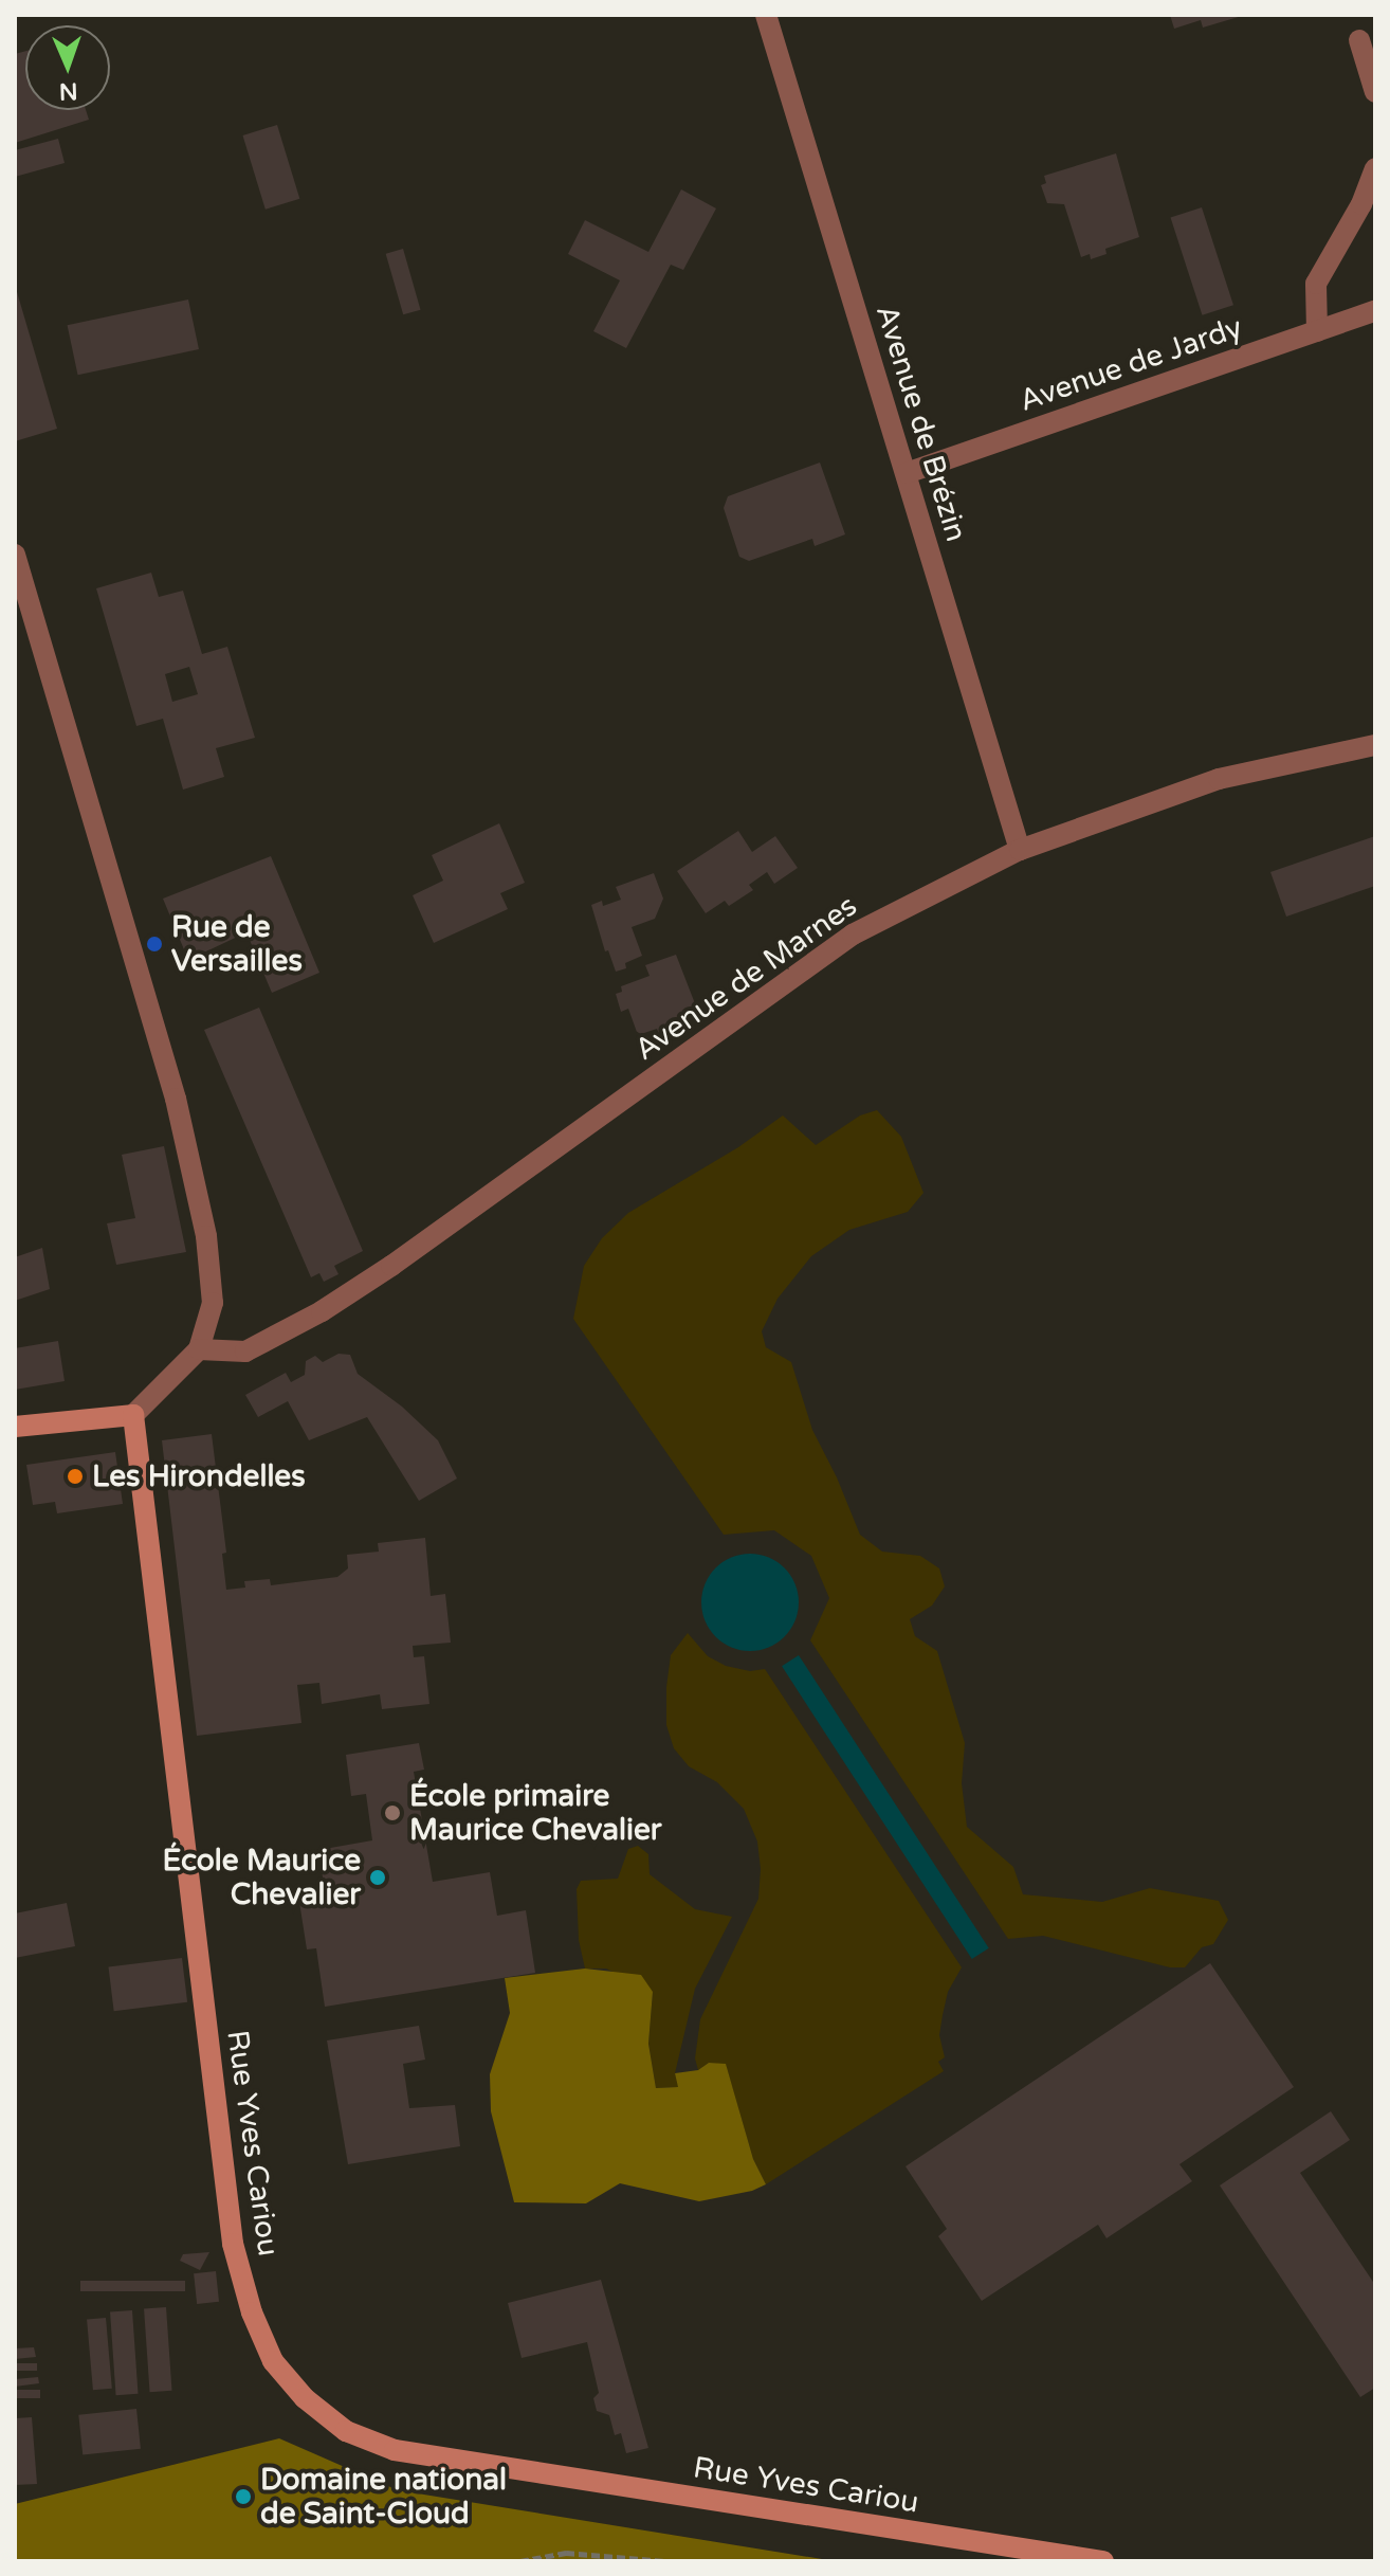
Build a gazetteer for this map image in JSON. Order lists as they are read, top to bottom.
{
  "streets": {
    "main road": ["Rue Yves Cariou"],
    "street": ["Avenue de Jardy", "Avenue de Brézin", "Avenue de Marnes"]
  },
  "crossings": [
    ["Avenue de Jardy", "Avenue de Brézin"],
    ["Avenue de Brézin", "Avenue de Marnes"]
  ],
  "places": [
    "Rue de Versailles",
    "Les Hirondelles",
    "École primaire Maurice Chevalier",
    "École Maurice Chevalier",
    "Domaine national de Saint-Cloud"
  ],
  "north": "bottom"
}
